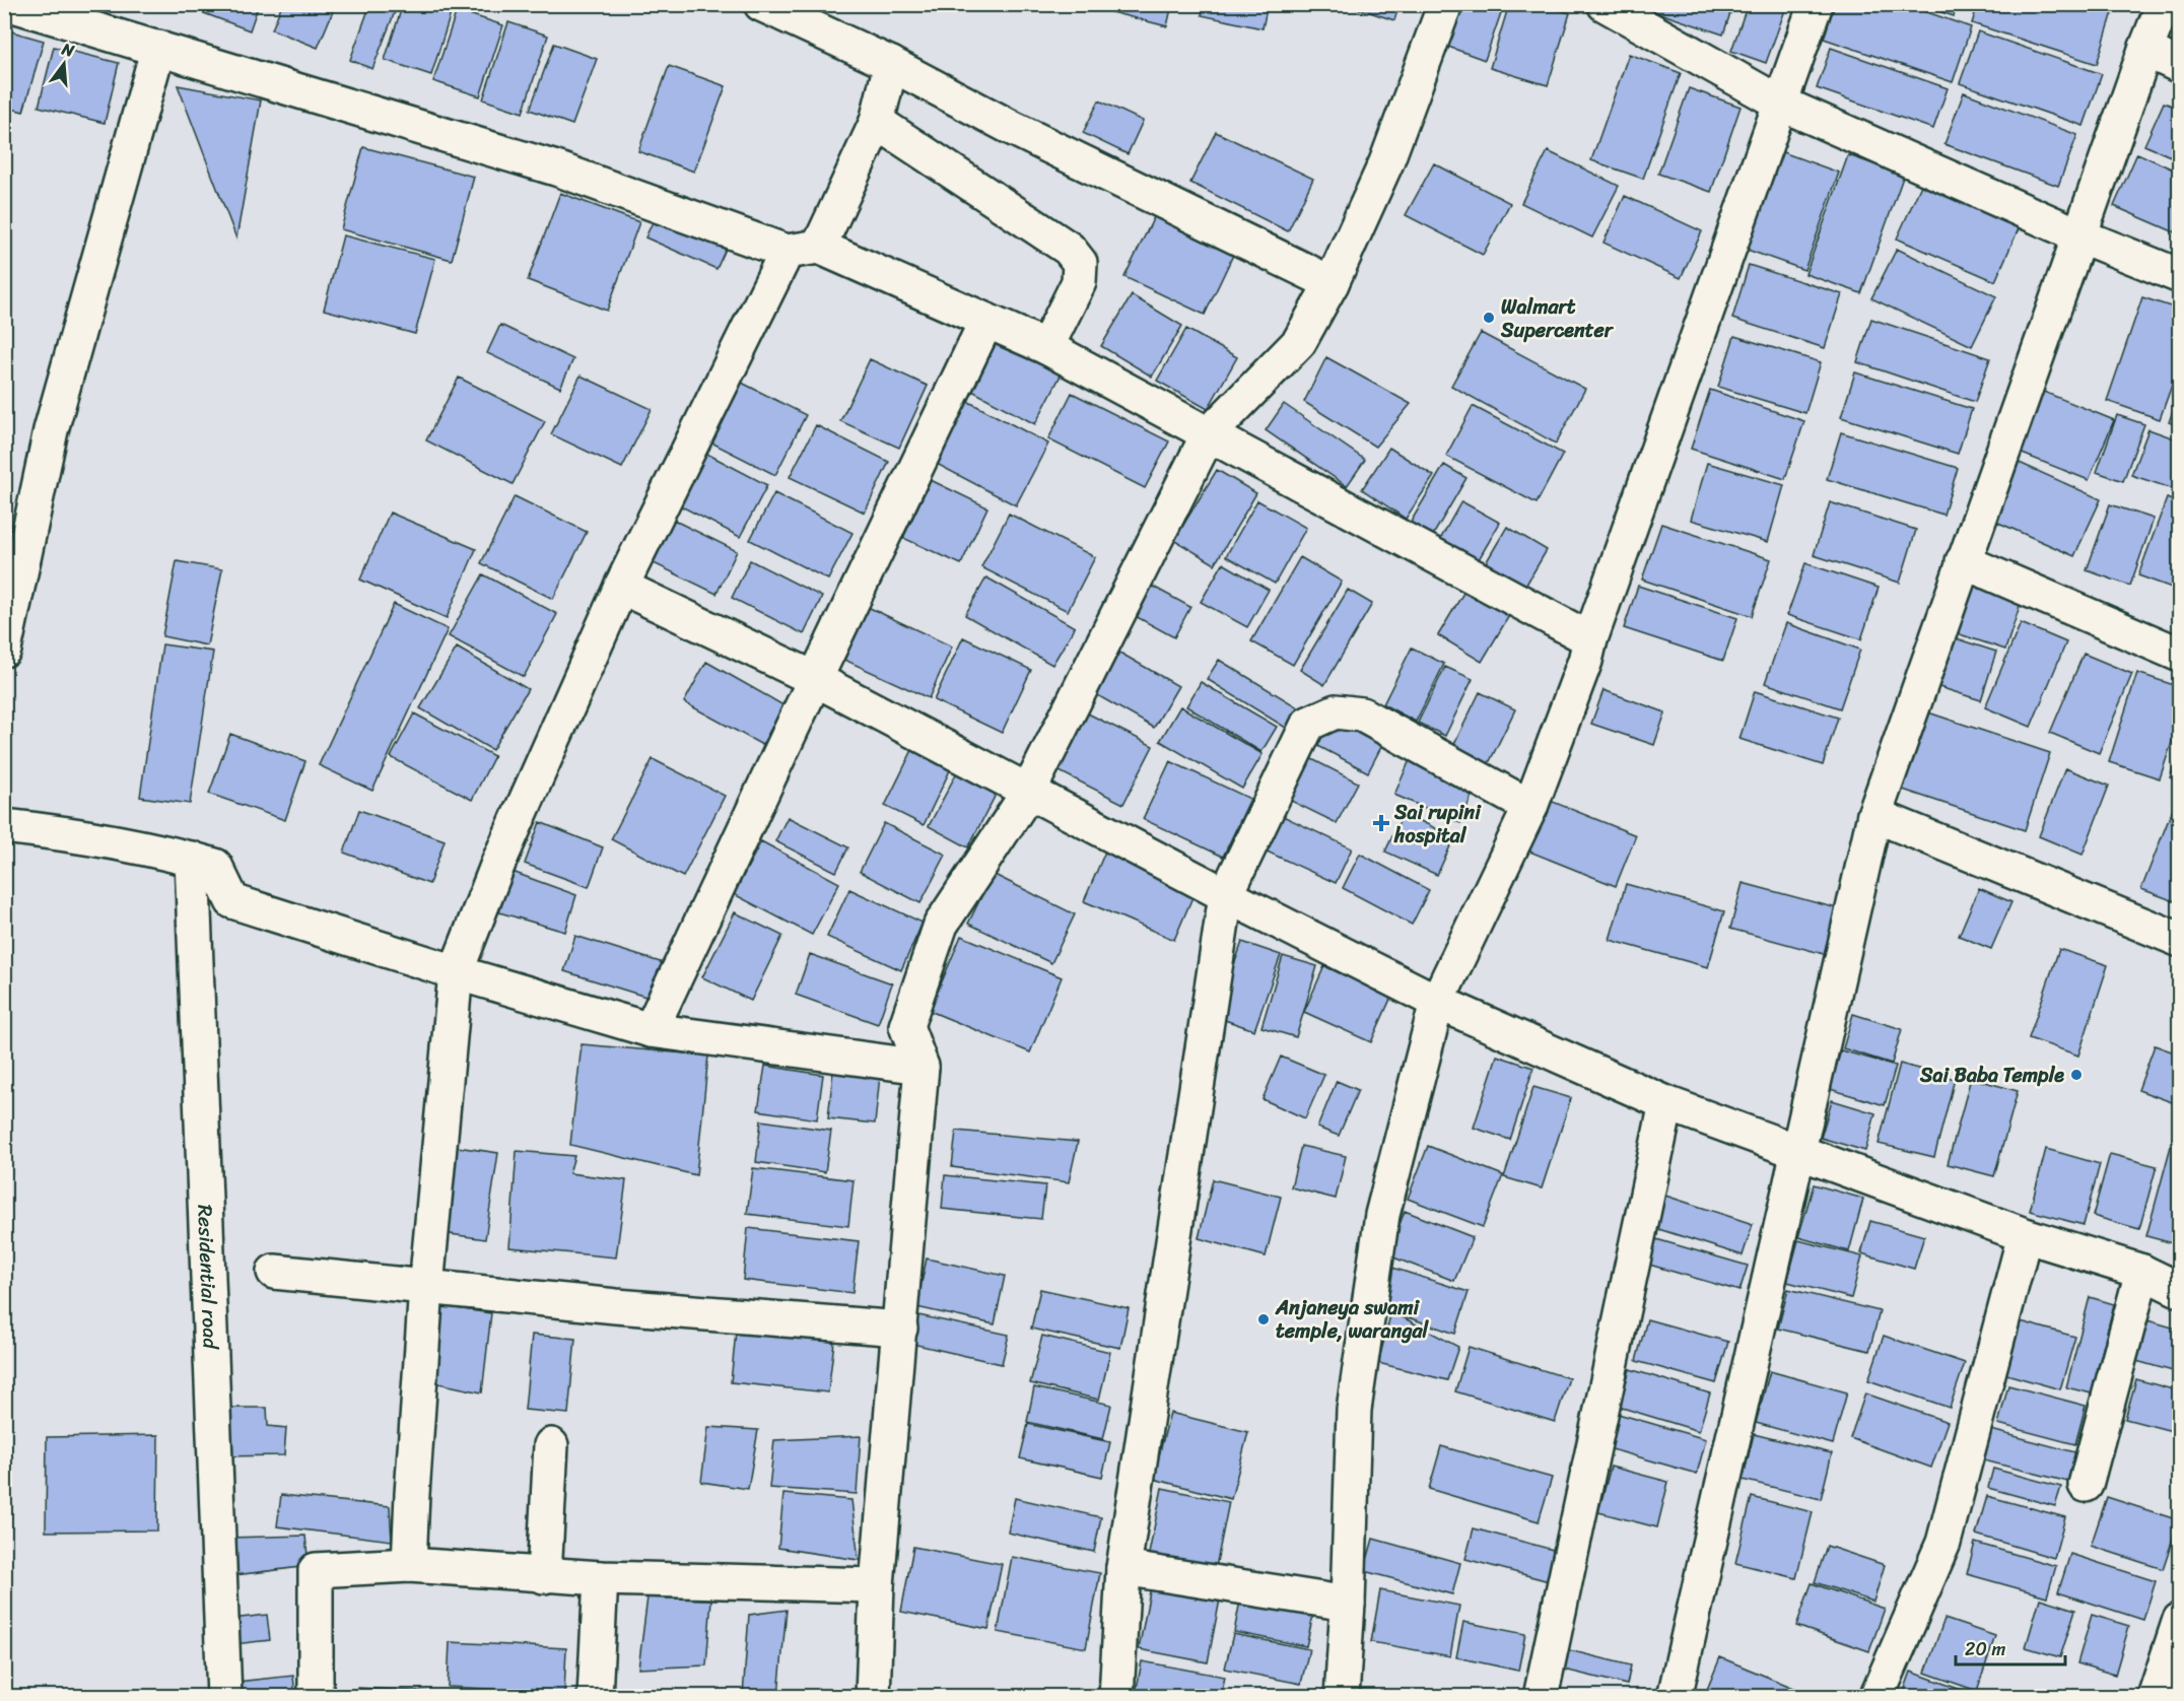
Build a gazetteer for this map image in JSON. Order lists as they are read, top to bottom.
{
  "streets": {
    "street": ["Residential road"]
  },
  "places": {
    "other": ["Walmart Supercenter", "Sai Baba Temple", "Anjaneya swami temple, warangal"],
    "health": ["Sai rupini hospital"]
  },
  "scale_bar": "20 m",
  "north": "top"
}
